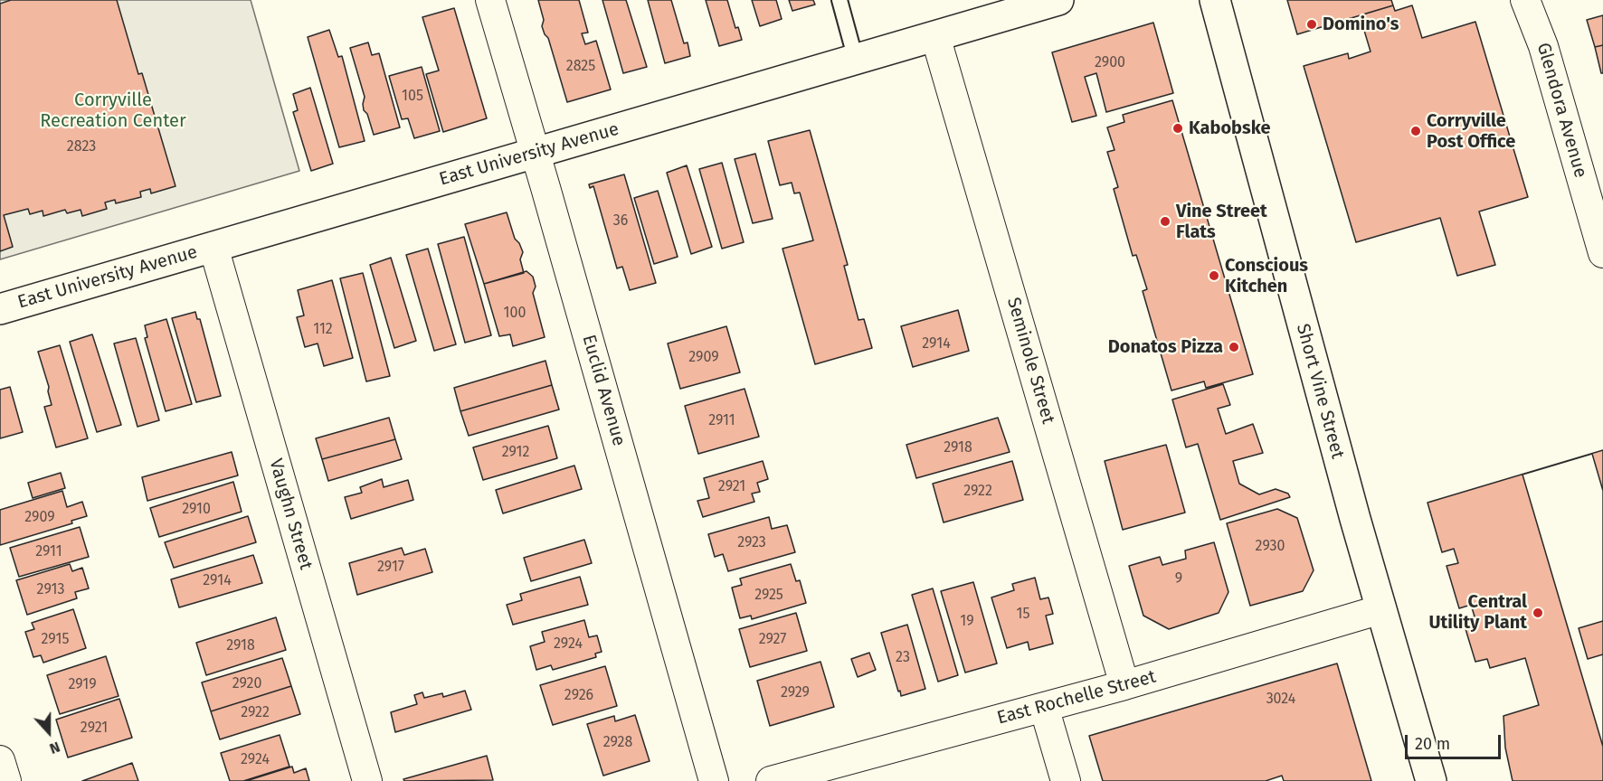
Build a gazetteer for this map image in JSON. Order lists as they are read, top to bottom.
{
  "streets": {
    "street": [
      "Glendora Avenue",
      "East University Avenue",
      "Seminole Street",
      "Euclid Avenue",
      "Short Vine Street",
      "Vaughn Street",
      "East Rochelle Street"
    ]
  },
  "crossings": [
    ["East University Avenue", "Seminole Street"],
    ["East University Avenue", "Euclid Avenue"],
    ["East University Avenue", "Vaughn Street"],
    ["Seminole Street", "East Rochelle Street"],
    ["Short Vine Street", "East Rochelle Street"]
  ],
  "parks": ["Corryville Recreation Center"],
  "places": [
    "Domino's",
    "Kabobske",
    "Corryville Post Office",
    "Vine Street Flats",
    "Conscious Kitchen",
    "Donatos Pizza",
    "Central Utility Plant"
  ],
  "house_numbers": [
    "2900",
    "2825",
    "105",
    "2823",
    "36",
    "100",
    "112",
    "2914",
    "2909",
    "2911",
    "2918",
    "2912",
    "2921",
    "2922",
    "2910",
    "2909",
    "2923",
    "2930",
    "2911",
    "2917",
    "9",
    "2914",
    "2913",
    "2925",
    "15",
    "19",
    "2915",
    "2927",
    "2924",
    "2918",
    "23",
    "2920",
    "2919",
    "2929",
    "2926",
    "3024",
    "2922",
    "2921",
    "2928",
    "2924"
  ],
  "scale_bar": "20 m",
  "north": "bottom"
}
